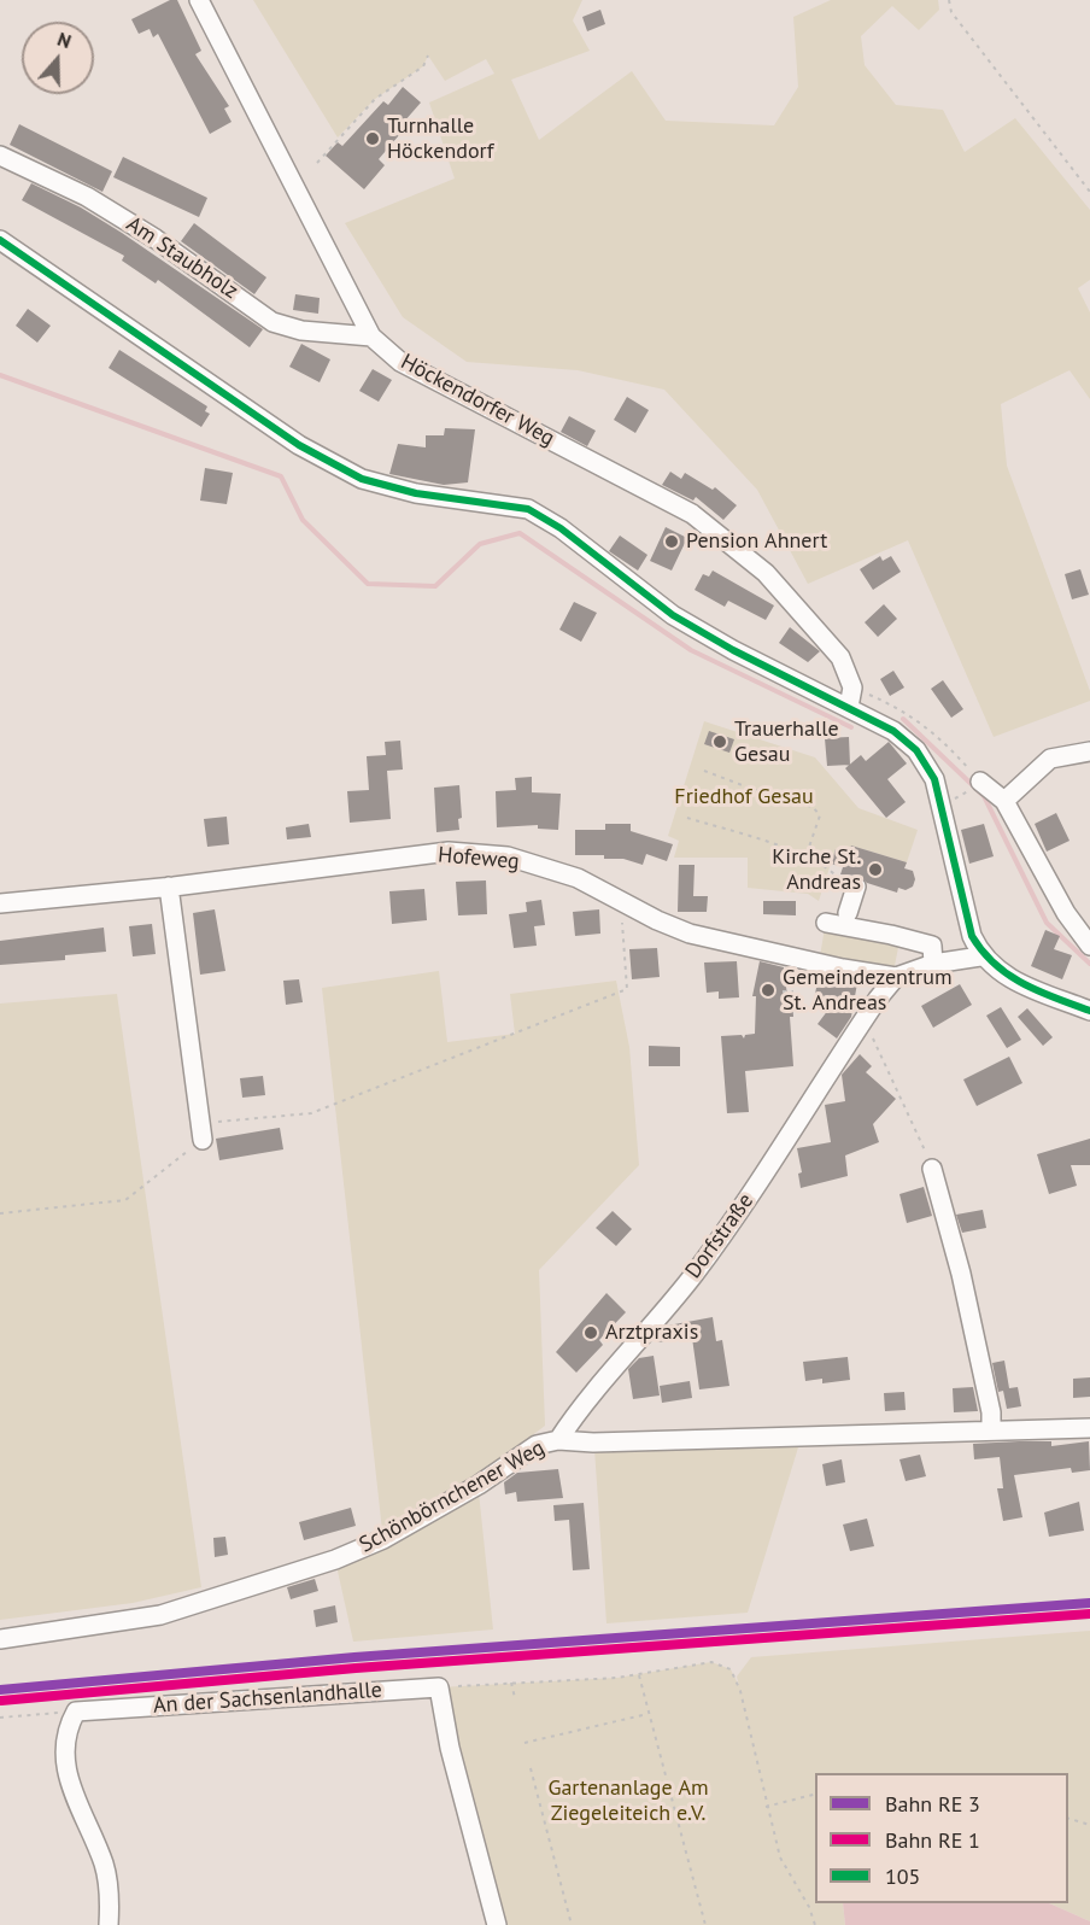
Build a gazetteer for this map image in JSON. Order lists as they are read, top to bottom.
{
  "streets": {
    "street": [
      "Am Staubholz",
      "Höckendorfer Weg",
      "Hofeweg",
      "Dorfstraße",
      "Schönbörnchener Weg",
      "An der Sachsenlandhalle"
    ]
  },
  "crossings": [
    ["Am Staubholz", "Höckendorfer Weg"],
    ["Hofeweg", "Dorfstraße"],
    ["Dorfstraße", "Schönbörnchener Weg"]
  ],
  "parks": ["Friedhof Gesau", "Gartenanlage Am Ziegeleiteich e.V."],
  "places": [
    "Turnhalle Höckendorf",
    "Pension Ahnert",
    "Trauerhalle Gesau",
    "Kirche St. Andreas",
    "Gemeindezentrum St. Andreas",
    "Arztpraxis"
  ],
  "lines": ["transit line 105"],
  "legend": ["Bahn RE 3", "Bahn RE 1", "105"],
  "north": "top"
}
